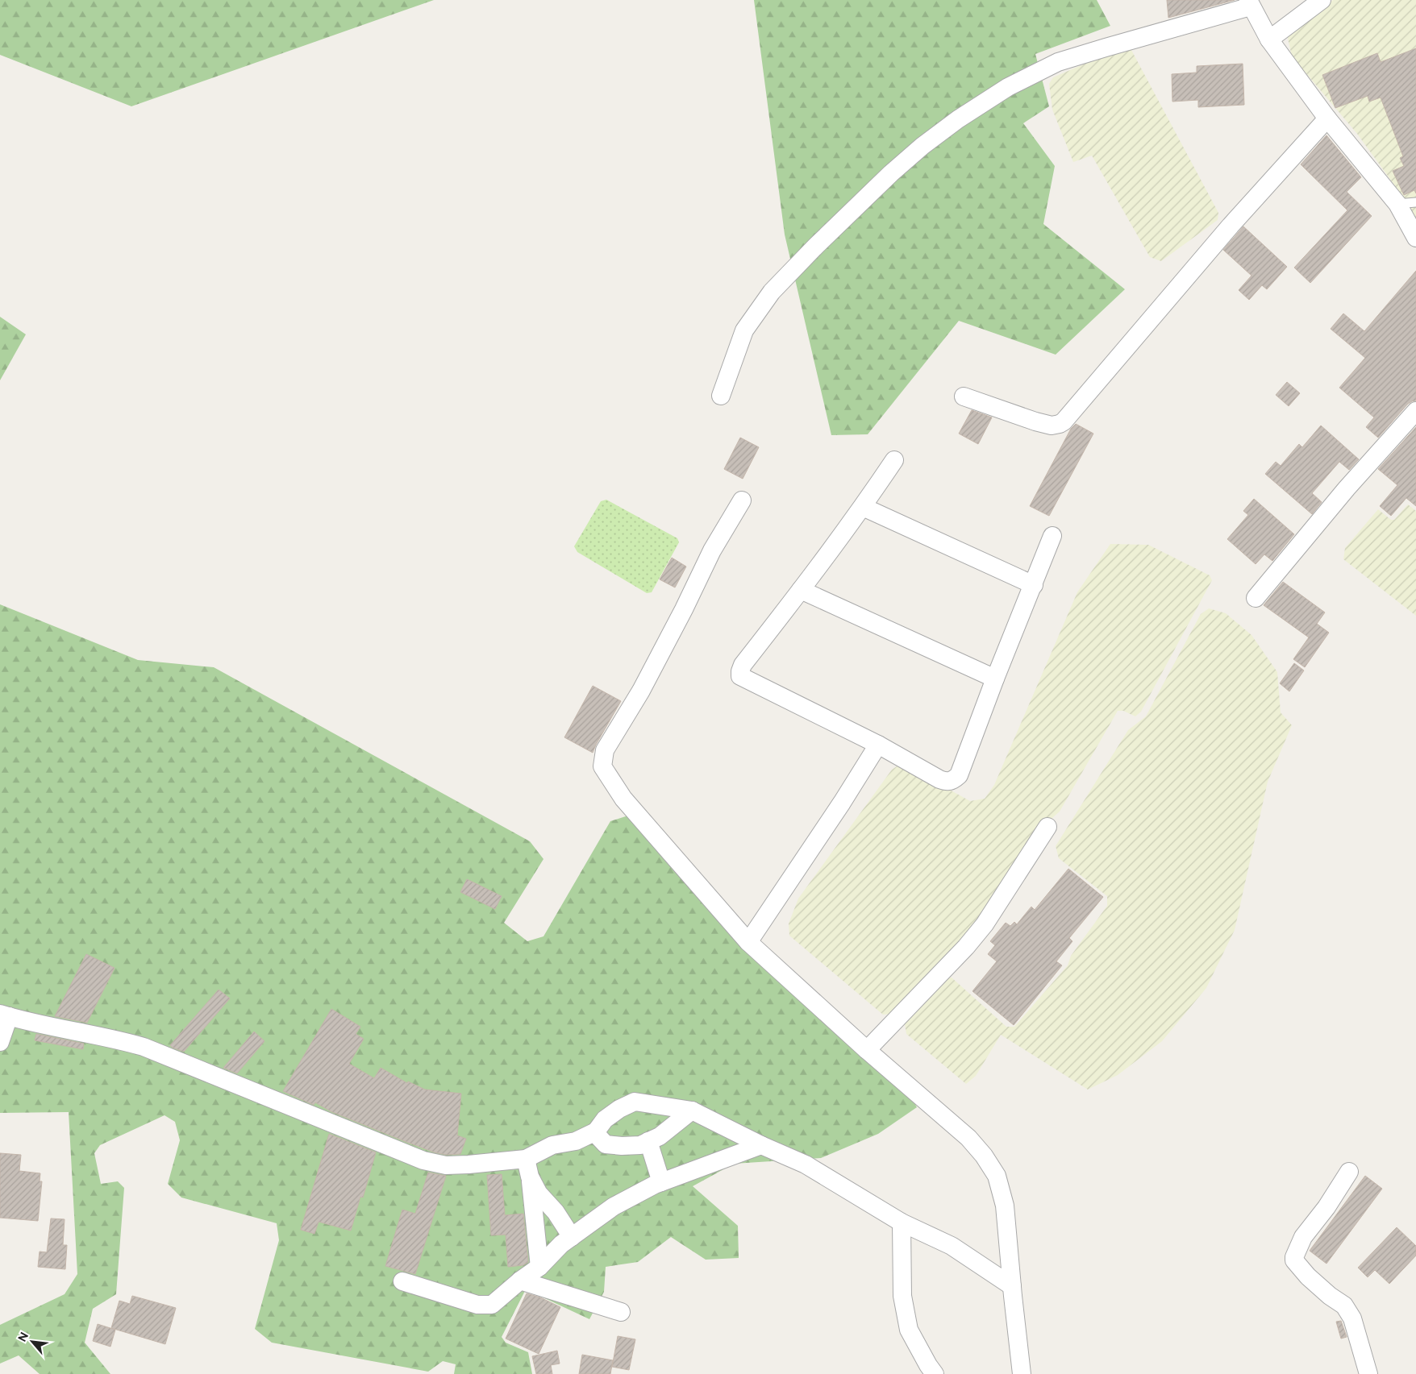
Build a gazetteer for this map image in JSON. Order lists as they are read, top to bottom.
{
  "north": "top left"
}
